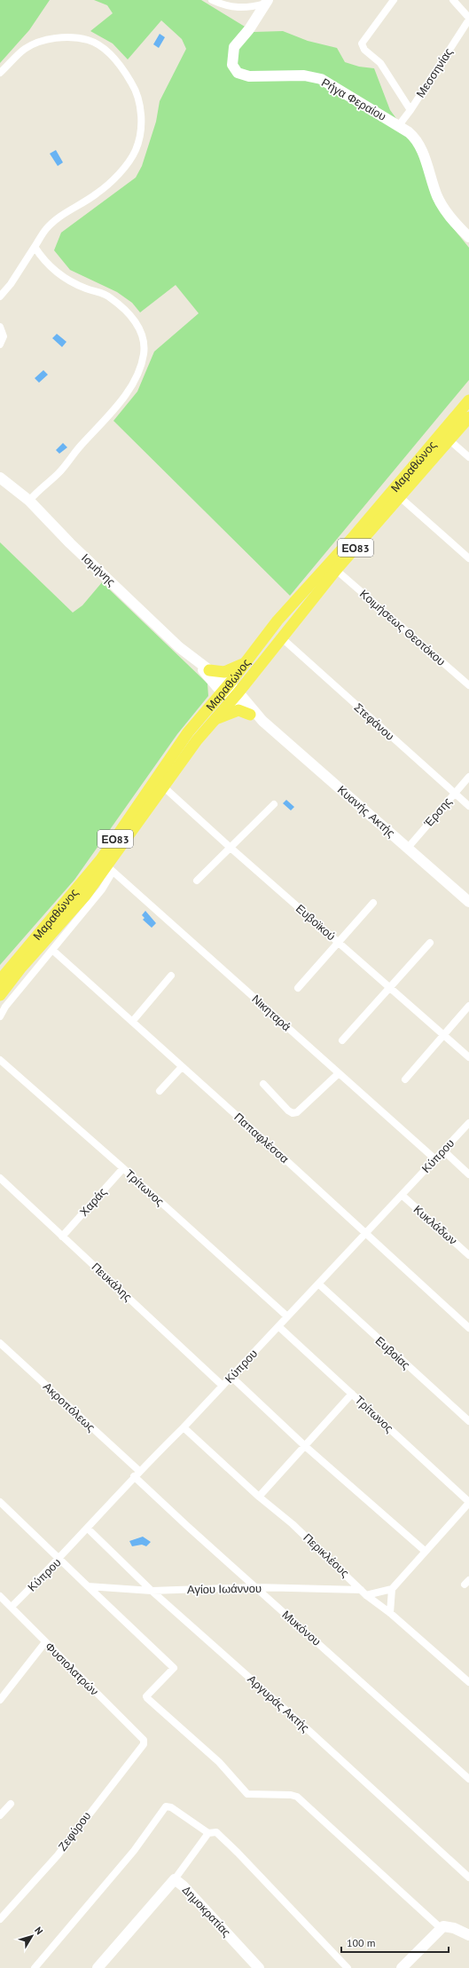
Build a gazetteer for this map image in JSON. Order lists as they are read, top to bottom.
{
  "streets": {
    "main road": ["Μαραθώνος", "ΕΟ83"],
    "street": [
      "Μεσσηνίας",
      "Ρήγα Φεραίου",
      "Ισμήνης",
      "Κοιμήσεως Θεοτόκου",
      "Στεφάνου",
      "Κυανής Ακτής",
      "Έρσης",
      "Ευβοϊκού",
      "Νικηταρά",
      "Παπαφλέσσα",
      "Κύπρου",
      "Τρίτωνος",
      "Χαράς",
      "Κυκλάδων",
      "Πευκάλης",
      "Ευβοίας",
      "Ακροπόλεως",
      "Περικλέους",
      "Αγίου Ιωάννου",
      "Μυκόνου",
      "Φυσιολατρών",
      "Αργυράς Ακτής",
      "Ζεφύρου",
      "Δημοκρατίας"
    ]
  },
  "crossings": [
    ["Μεσσηνίας", "Ρήγα Φεραίου"],
    ["Μαραθώνος", "Κοιμήσεως Θεοτόκου"],
    ["Μαραθώνος", "Στεφάνου"],
    ["Μαραθώνος", "Κυανής Ακτής"],
    ["Μαραθώνος", "Ευβοϊκού"],
    ["Μαραθώνος", "Νικηταρά"],
    ["Στεφάνου", "Έρσης"],
    ["Κυανής Ακτής", "Έρσης"],
    ["Νικηταρά", "Κύπρου"],
    ["Παπαφλέσσα", "Κύπρου"],
    ["Κύπρου", "Τρίτωνος"],
    ["Κύπρου", "Κυκλάδων"],
    ["Κύπρου", "Πευκάλης"],
    ["Κύπρου", "Ευβοίας"],
    ["Κύπρου", "Ακροπόλεως"],
    ["Κύπρου", "Περικλέους"],
    ["Κύπρου", "Μυκόνου"],
    ["Κύπρου", "Φυσιολατρών"],
    ["Κύπρου", "Αργυράς Ακτής"],
    ["Τρίτωνος", "Χαράς"],
    ["Χαράς", "Πευκάλης"],
    ["Ακροπόλεως", "Μυκόνου"],
    ["Περικλέους", "Αγίου Ιωάννου"],
    ["Αγίου Ιωάννου", "Μυκόνου"],
    ["Αγίου Ιωάννου", "Αργυράς Ακτής"],
    ["Φυσιολατρών", "Ζεφύρου"]
  ],
  "scale_bar": "100 m",
  "north": "top right"
}
